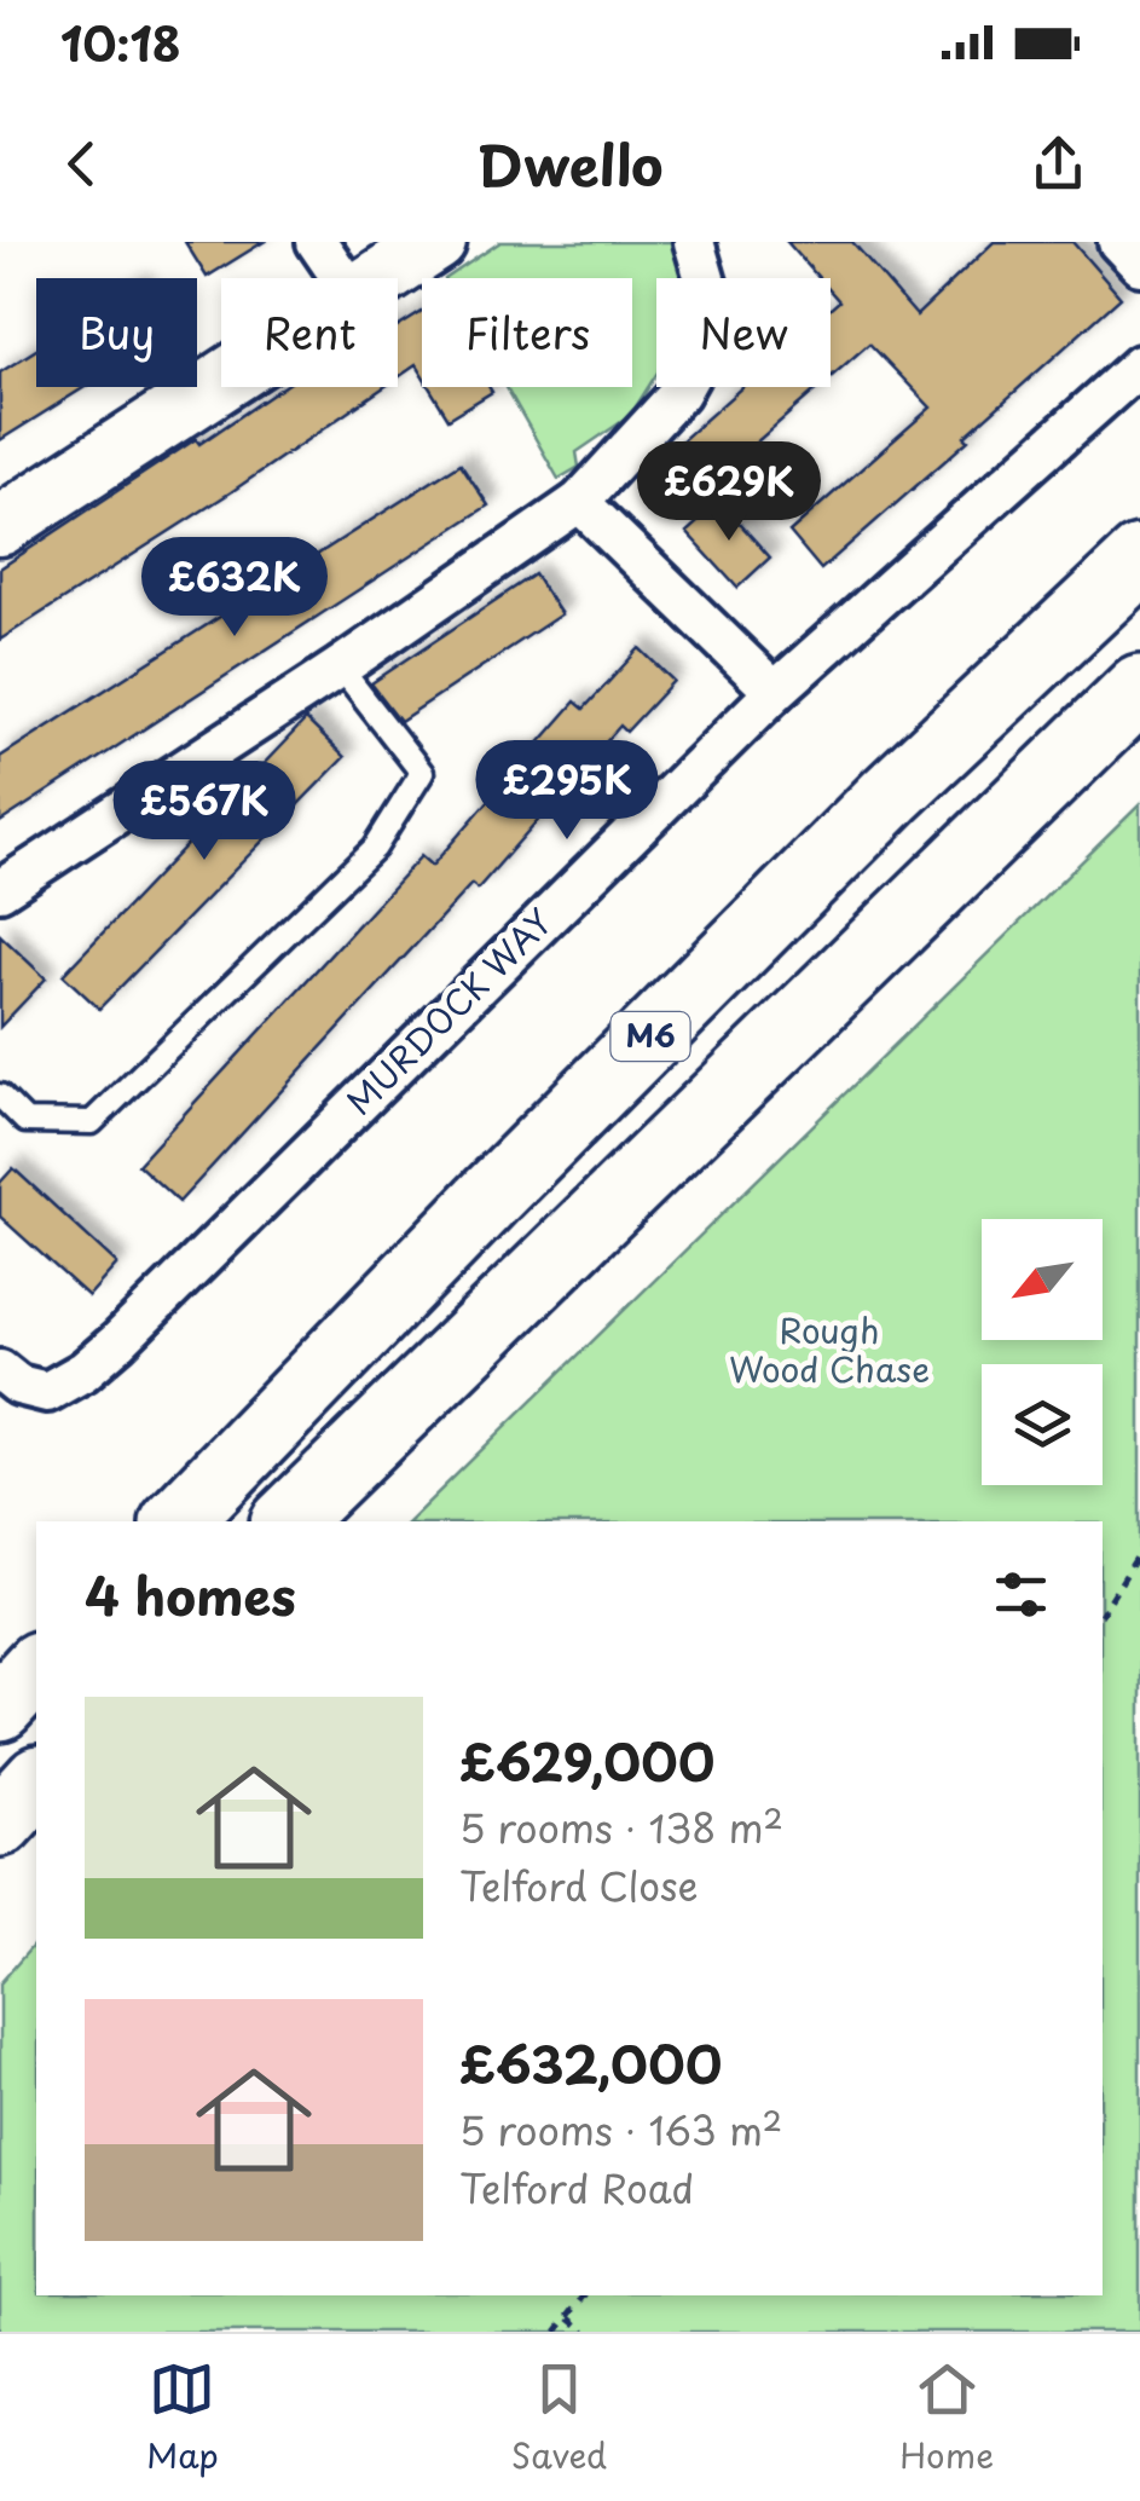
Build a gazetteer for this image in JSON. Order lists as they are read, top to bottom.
{
  "streets": {
    "highway": ["M6"],
    "street": ["MURDOCK WAY"]
  },
  "parks": ["Rough Wood Chase"],
  "north": "bottom left",
  "page": {
    "status": "10:18",
    "header": "Dwello",
    "chip": [
      "Buy",
      "Rent",
      "Filters",
      "New"
    ],
    "price": [
      "£629K",
      "£632K",
      "£295K",
      "£567K"
    ],
    "heading": "4 homes",
    "list": [
      {
        "name": "£629,000",
        "note": "5 rooms · 138 m² · Telford Close"
      },
      {
        "name": "£632,000",
        "note": "5 rooms · 163 m² · Telford Road"
      }
    ],
    "tabs": ["Map", "Saved", "Home"]
  }
}
